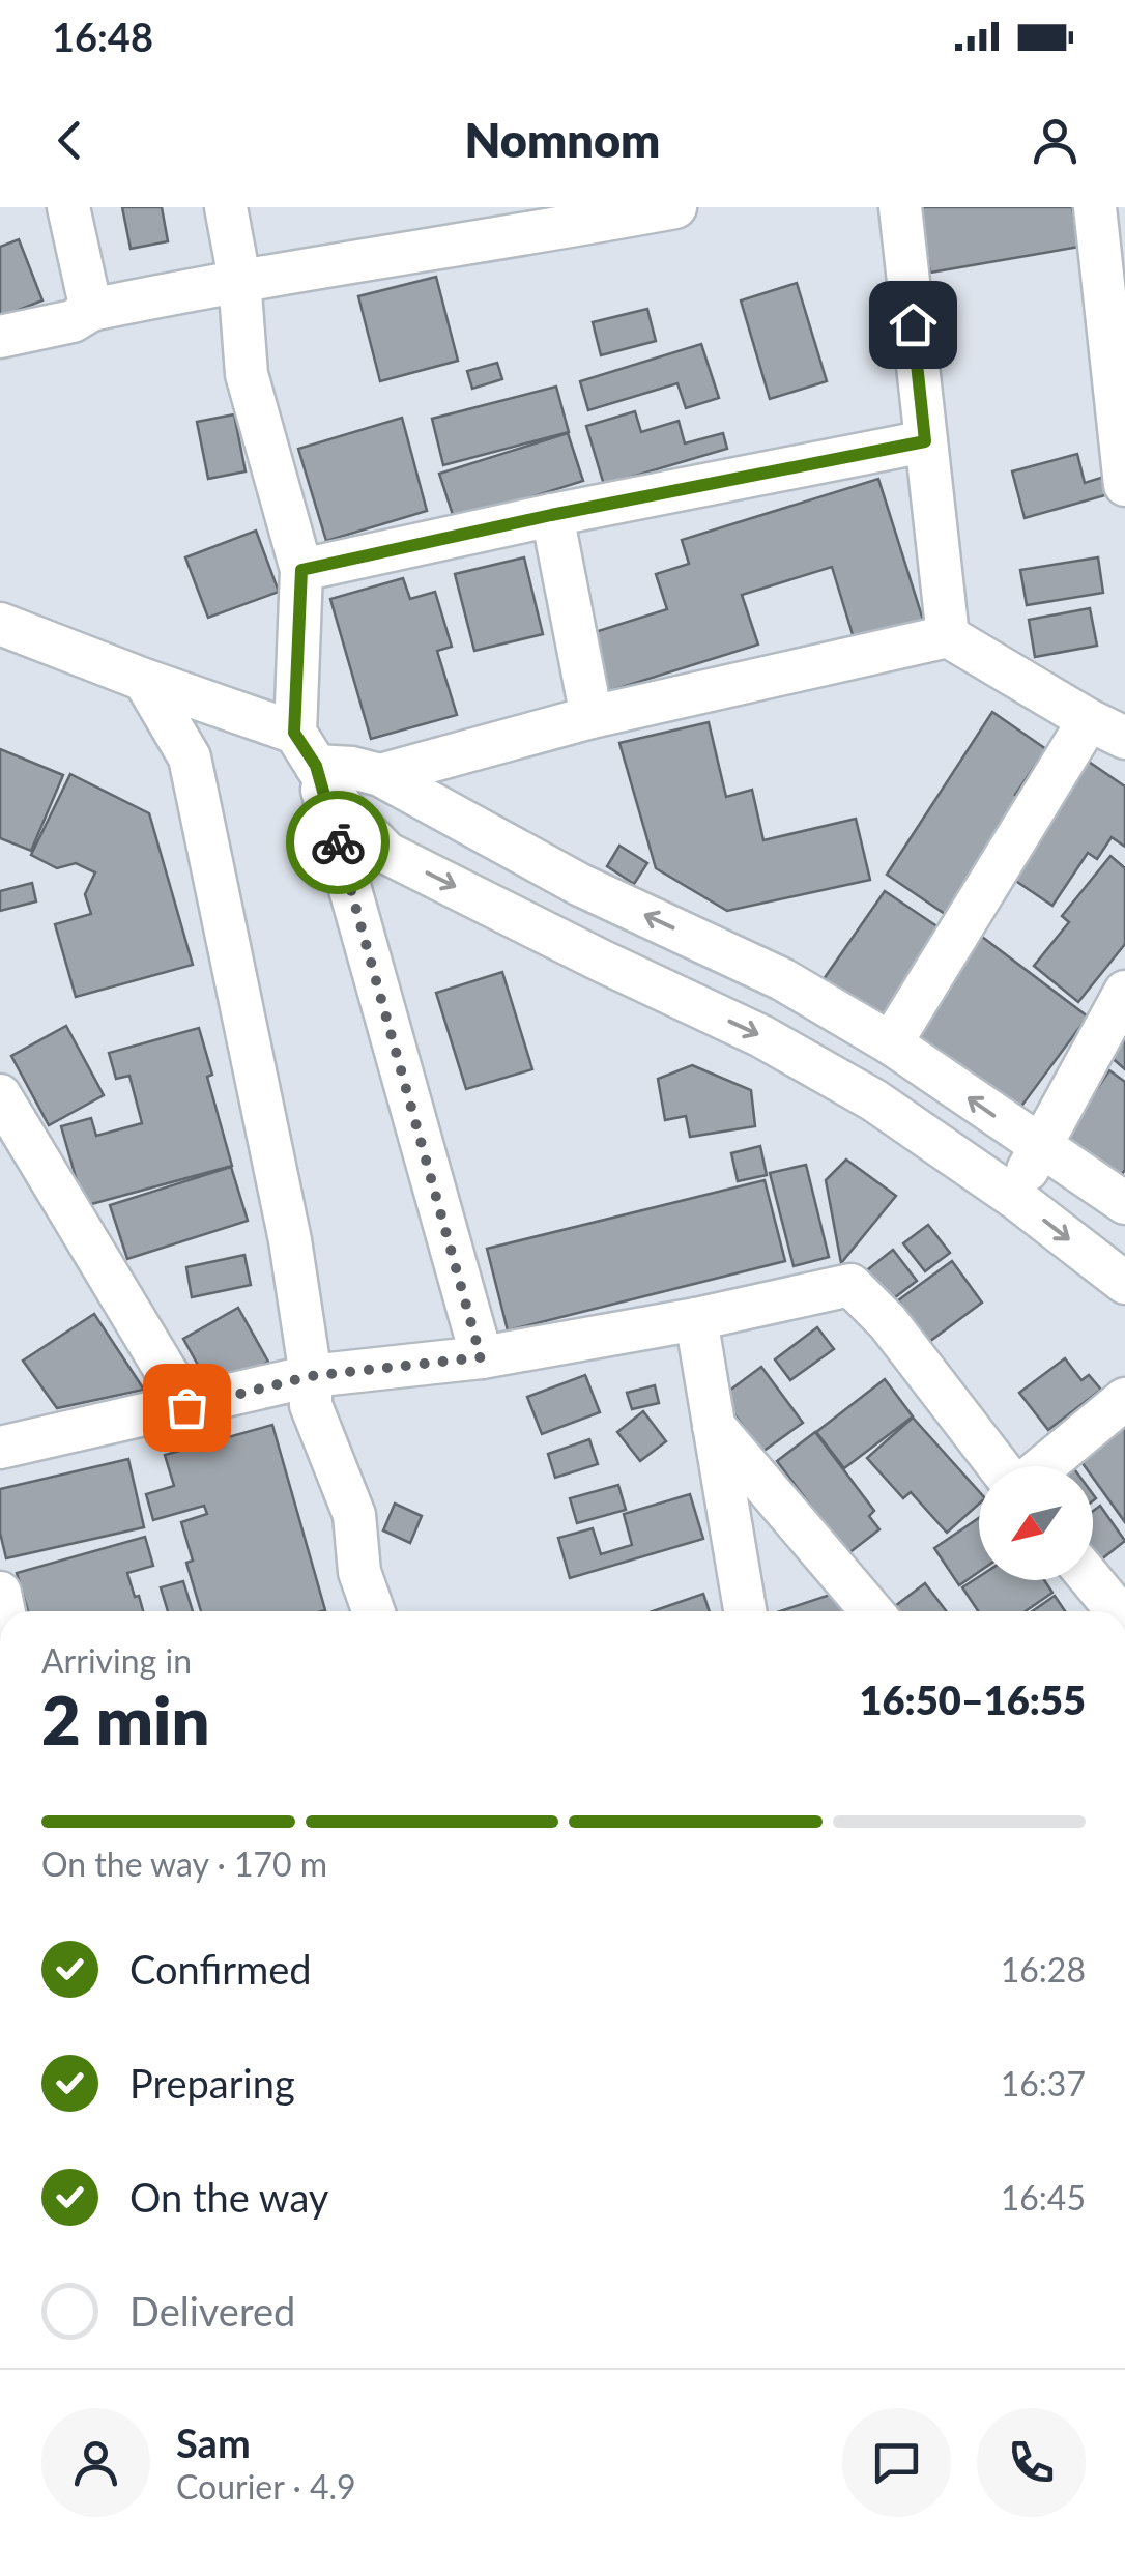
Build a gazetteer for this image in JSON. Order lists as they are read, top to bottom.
{
  "north": "bottom left",
  "page": {
    "status": "16:48",
    "header": "Nomnom",
    "heading": ["2 min", "Arriving in", "16:50–16:55"],
    "panel": ["Sam", "Courier · 4.9"],
    "bar": "On the way · 170 m",
    "list": [
      ["Confirmed", "16:28"],
      ["Preparing", "16:37"],
      ["On the way", "16:45"],
      "Delivered"
    ]
  }
}
